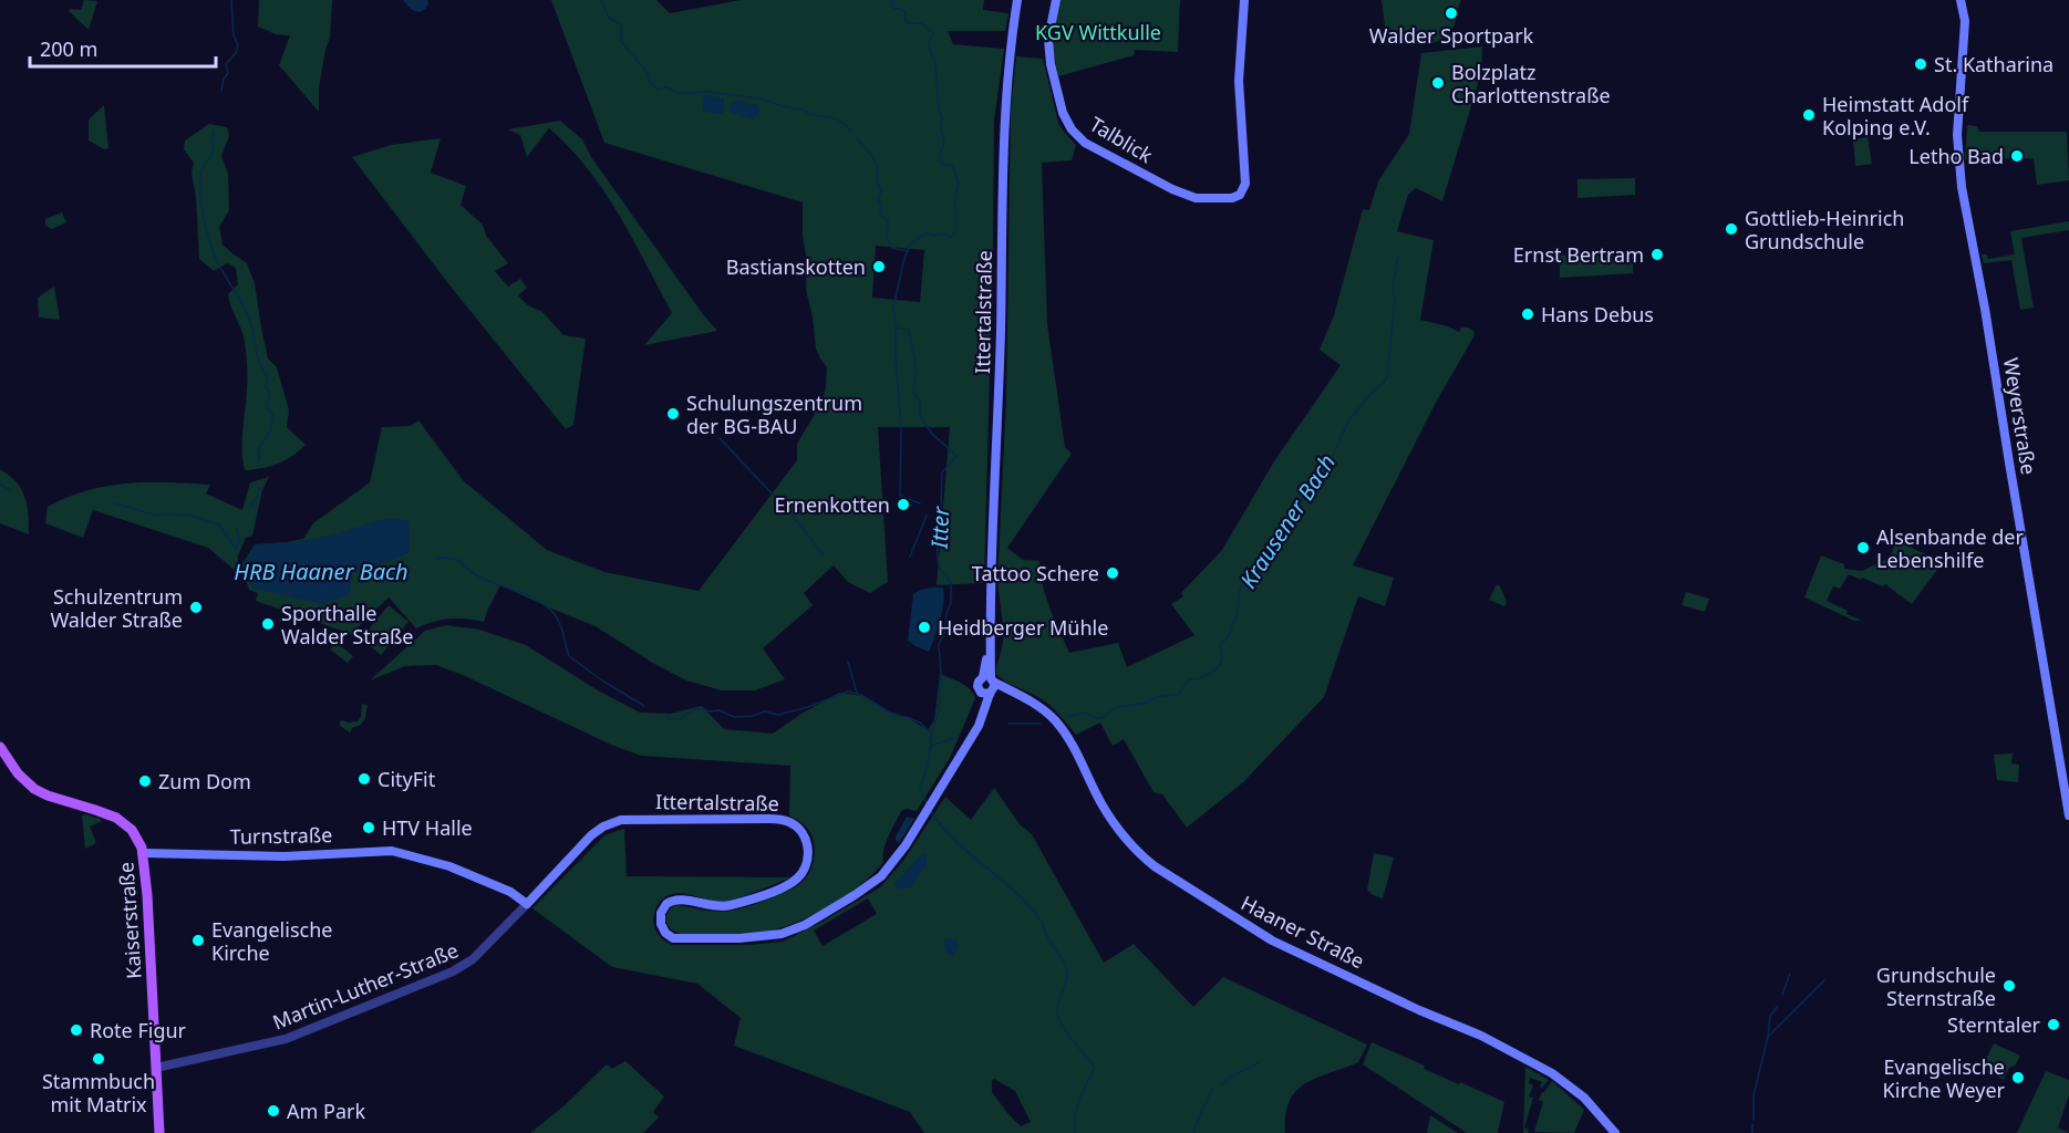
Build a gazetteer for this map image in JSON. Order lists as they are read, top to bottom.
{
  "streets": {
    "main road": [
      "Talblick",
      "Ittertalstraße",
      "Weyerstraße",
      "Turnstraße",
      "Kaiserstraße",
      "Haaner Straße"
    ],
    "street": ["Martin-Luther-Straße"]
  },
  "crossings": [
    ["Ittertalstraße", "Turnstraße"],
    ["Ittertalstraße", "Haaner Straße"],
    ["Ittertalstraße", "Martin-Luther-Straße"],
    ["Turnstraße", "Kaiserstraße"],
    ["Turnstraße", "Martin-Luther-Straße"],
    ["Kaiserstraße", "Martin-Luther-Straße"]
  ],
  "water": ["Krausener Bach", "Itter", "HRB Haaner Bach"],
  "parks": ["KGV Wittkulle"],
  "places": [
    "Walder Sportpark",
    "St. Katharina",
    "Bolzplatz Charlottenstraße",
    "Heimstatt Adolf Kolping e.V.",
    "Letho Bad",
    "Gottlieb-Heinrich Grundschule",
    "Ernst Bertram",
    "Bastianskotten",
    "Hans Debus",
    "Schulungszentrum der BG-BAU",
    "Ernenkotten",
    "Alsenbande der Lebenshilfe",
    "Tattoo Schere",
    "Schulzentrum Walder Straße",
    "Sporthalle Walder Straße",
    "Heidberger Mühle",
    "CityFit",
    "Zum Dom",
    "HTV Halle",
    "Evangelische Kirche",
    "Grundschule Sternstraße",
    "Sterntaler",
    "Rote Figur",
    "Stammbuch mit Matrix",
    "Evangelische Kirche Weyer",
    "Am Park"
  ],
  "scale_bar": "200 m"
}
